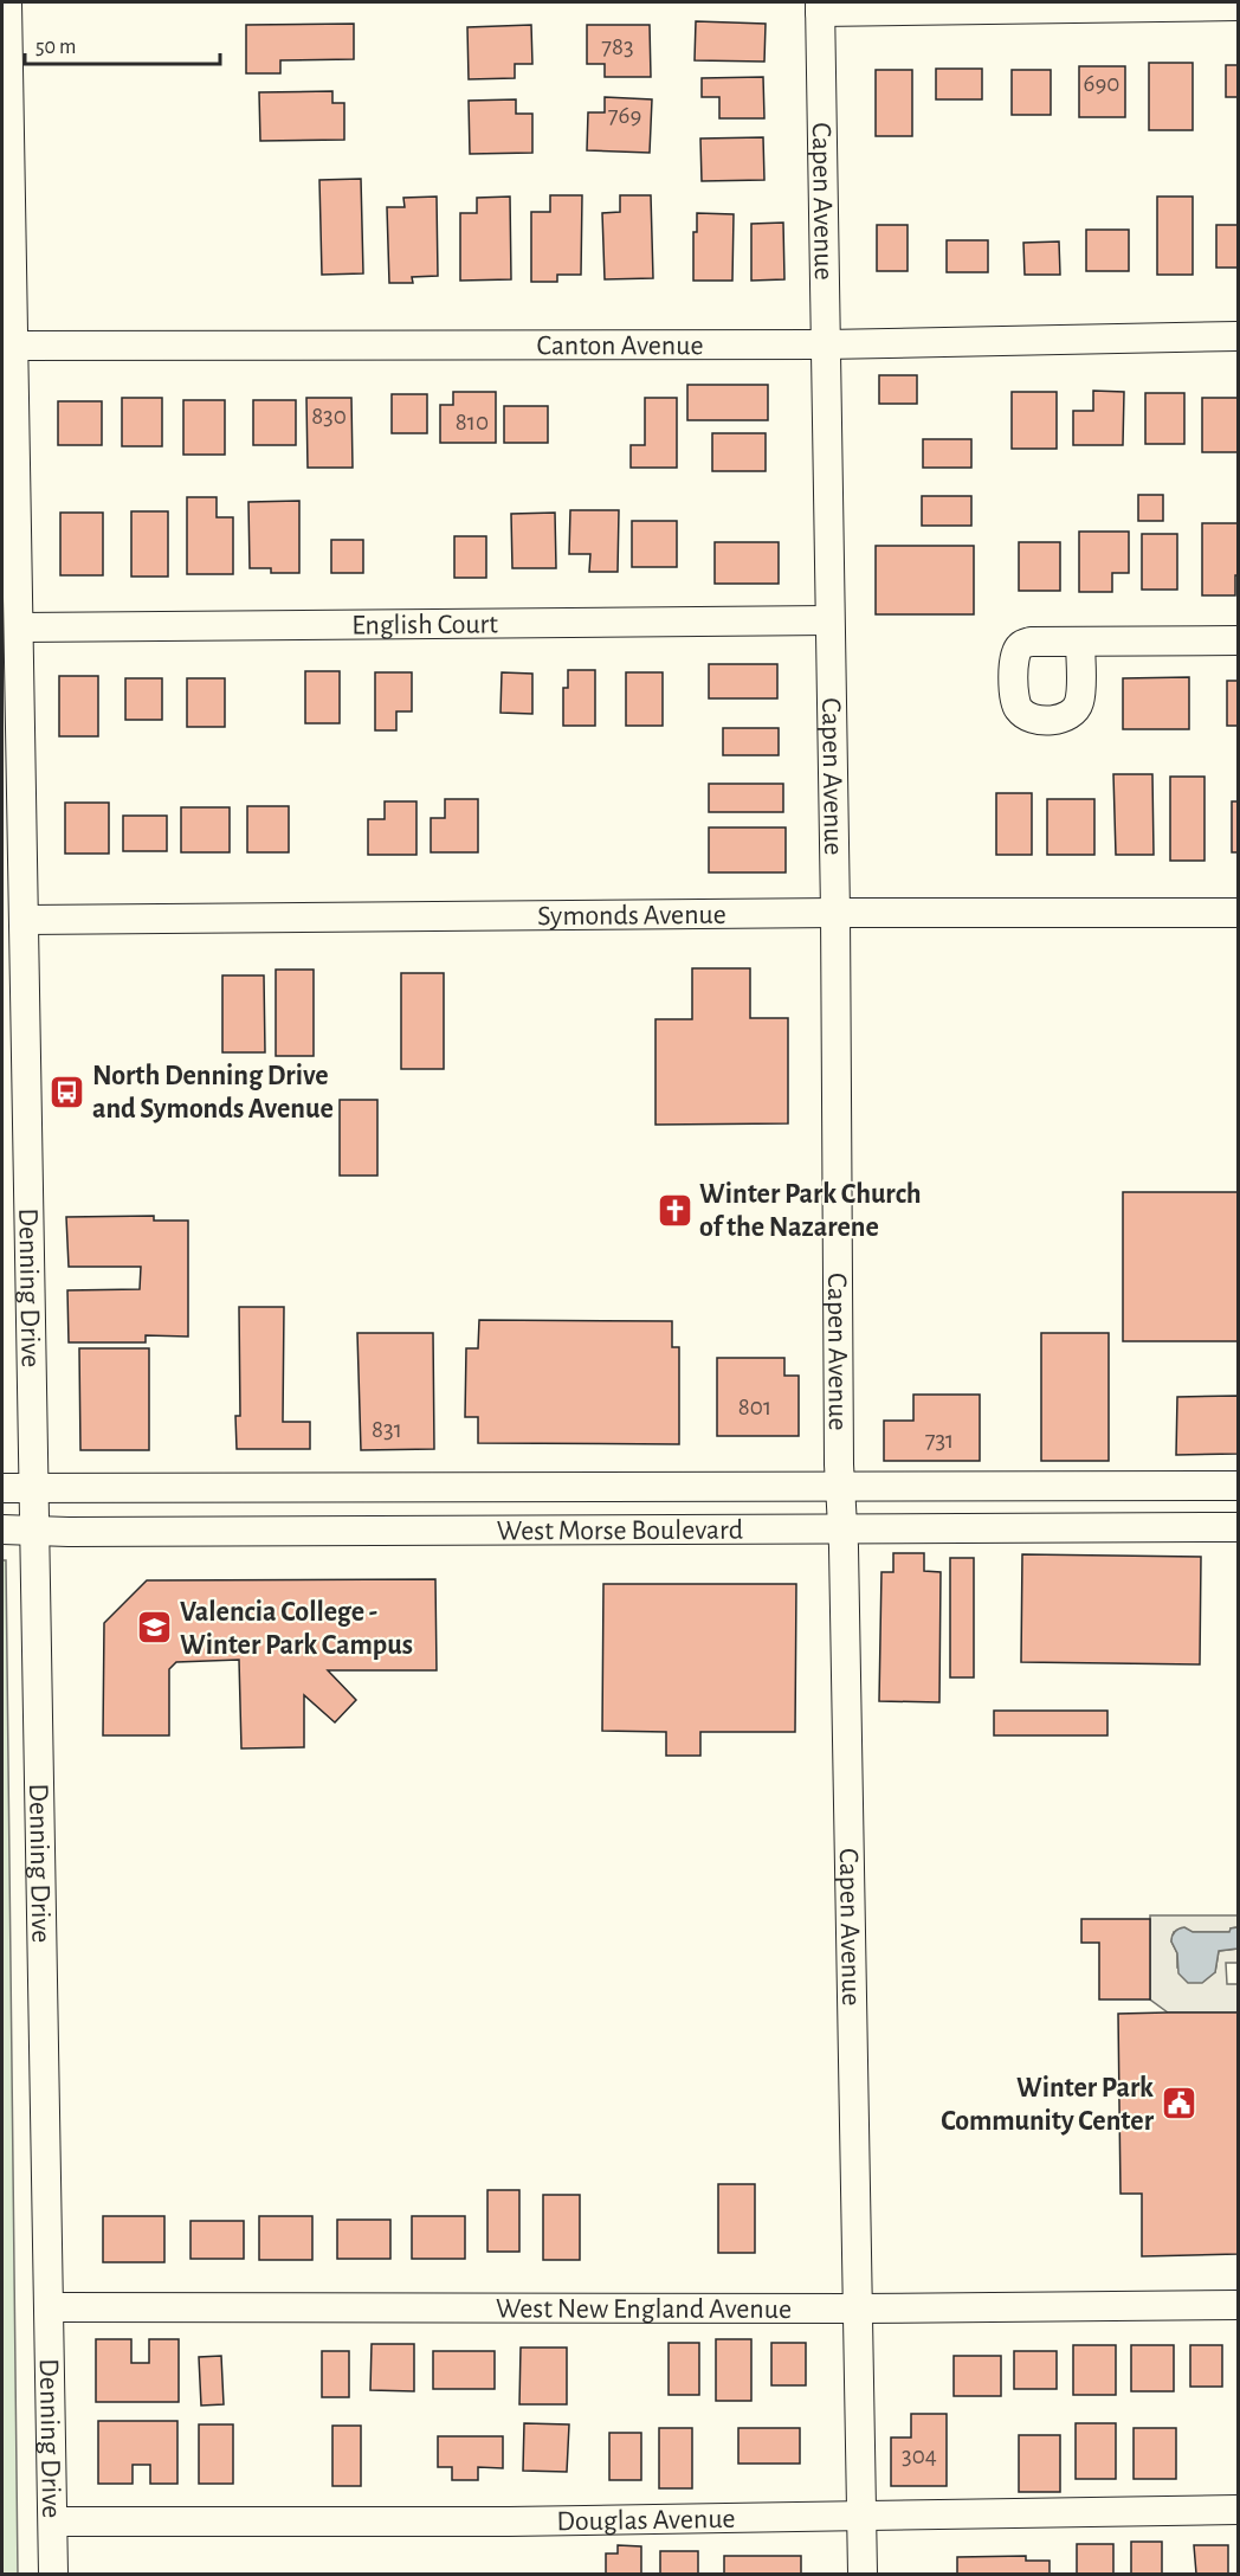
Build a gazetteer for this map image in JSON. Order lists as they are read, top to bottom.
{
  "streets": {
    "street": [
      "Capen Avenue",
      "Canton Avenue",
      "English Court",
      "Symonds Avenue",
      "Denning Drive",
      "West Morse Boulevard",
      "West New England Avenue",
      "Douglas Avenue"
    ]
  },
  "crossings": [
    ["Capen Avenue", "Canton Avenue"],
    ["Capen Avenue", "English Court"],
    ["Capen Avenue", "Symonds Avenue"],
    ["Capen Avenue", "West Morse Boulevard"],
    ["Capen Avenue", "West New England Avenue"],
    ["Capen Avenue", "Douglas Avenue"],
    ["Canton Avenue", "Denning Drive"],
    ["English Court", "Denning Drive"],
    ["Symonds Avenue", "Denning Drive"],
    ["Denning Drive", "West Morse Boulevard"],
    ["Denning Drive", "West New England Avenue"],
    ["Denning Drive", "Douglas Avenue"]
  ],
  "places": {
    "bus stop": ["North Denning Drive and Symonds Avenue"],
    "church": ["Winter Park Church of the Nazarene"],
    "school or university": ["Valencia College - Winter Park Campus"],
    "public building": ["Winter Park Community Center"]
  },
  "house_numbers": [
    "783",
    "690",
    "769",
    "830",
    "810",
    "801",
    "831",
    "731",
    "304"
  ],
  "scale_bar": "50 m"
}
